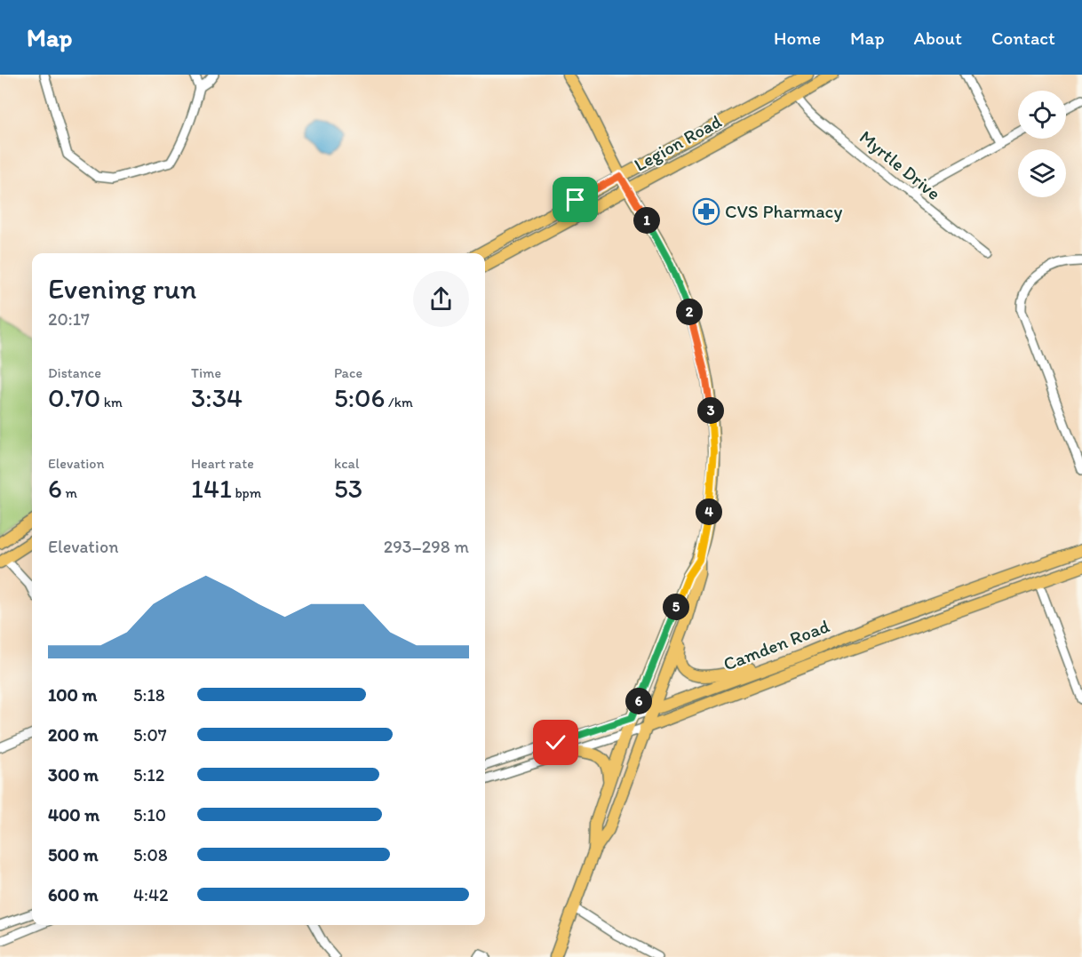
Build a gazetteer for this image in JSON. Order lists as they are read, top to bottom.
{
  "streets": {
    "main road": ["Legion Road", "Camden Road"],
    "street": ["Myrtle Drive"]
  },
  "crossings": [
    ["Legion Road", "Myrtle Drive"]
  ],
  "places": {
    "pharmacy": ["CVS Pharmacy"]
  },
  "page": {
    "header": "Map",
    "nav": [
      "Home",
      "Map",
      "About",
      "Contact"
    ],
    "pins": [
      "1",
      "2",
      "3",
      "4",
      "5",
      "6"
    ],
    "heading": ["Evening run", "20:17"],
    "stats": [
      ["Distance", "0.70 km"],
      ["Time", "3:34"],
      ["Pace", "5:06 /km"],
      ["Elevation", "6 m"],
      ["Heart rate", "141 bpm"],
      ["kcal", "53"]
    ],
    "chart": ["Elevation", "293–298 m"],
    "list": [
      {
        "name": "100 m",
        "note": "5:18"
      },
      {
        "name": "200 m",
        "note": "5:07"
      },
      {
        "name": "300 m",
        "note": "5:12"
      },
      {
        "name": "400 m",
        "note": "5:10"
      },
      {
        "name": "500 m",
        "note": "5:08"
      },
      {
        "name": "600 m",
        "note": "4:42"
      }
    ]
  }
}
